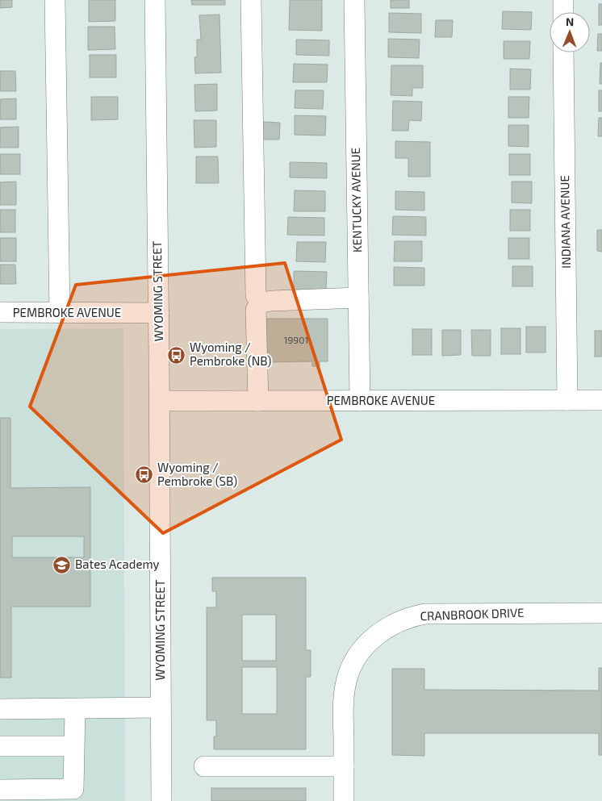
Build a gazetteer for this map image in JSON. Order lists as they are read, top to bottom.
{
  "streets": {
    "street": [
      "KENTUCKY AVENUE",
      "INDIANA AVENUE",
      "WYOMING STREET",
      "PEMBROKE AVENUE",
      "CRANBROOK DRIVE"
    ]
  },
  "crossings": [
    ["KENTUCKY AVENUE", "PEMBROKE AVENUE"],
    ["INDIANA AVENUE", "PEMBROKE AVENUE"],
    ["WYOMING STREET", "PEMBROKE AVENUE"]
  ],
  "places": {
    "bus stop": ["Wyoming / Pembroke (NB)", "Wyoming / Pembroke (SB)"],
    "school or university": ["Bates Academy"]
  },
  "house_numbers": ["19901"],
  "north": "top"
}
